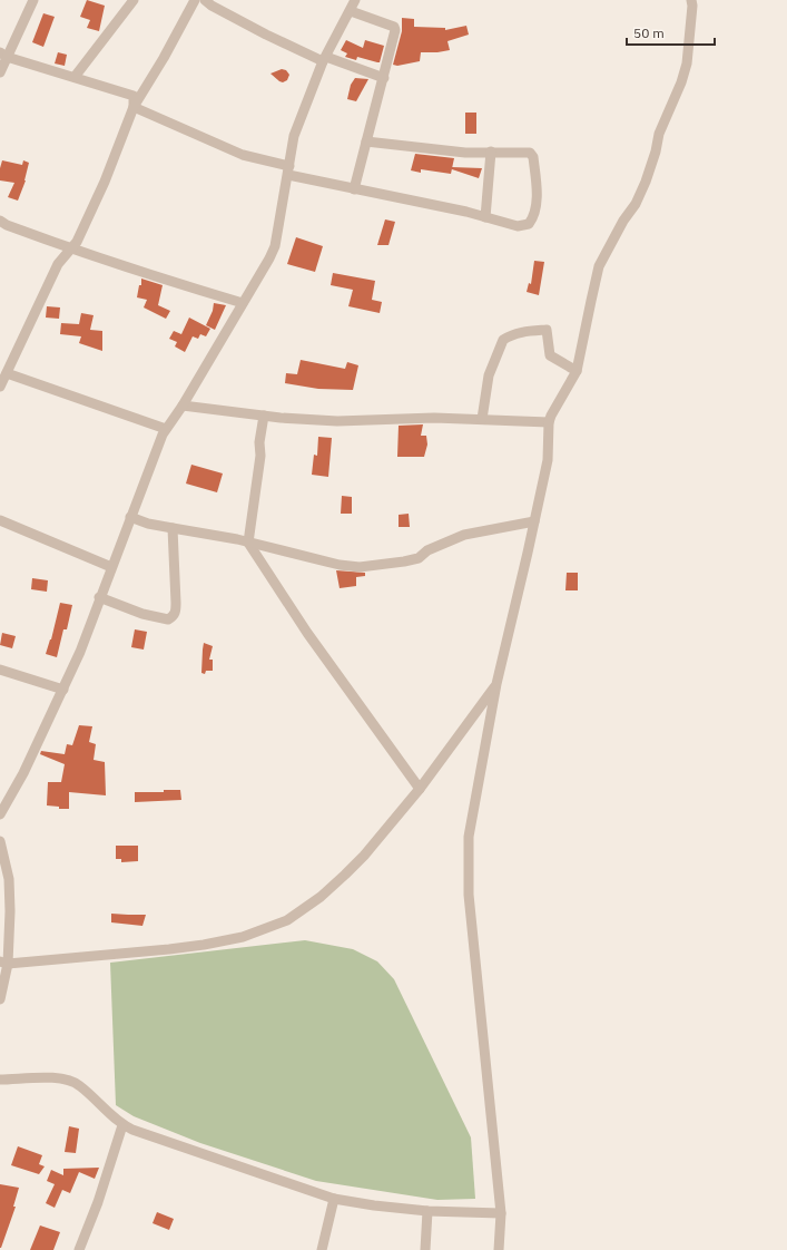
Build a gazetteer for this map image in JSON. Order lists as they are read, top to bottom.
{
  "scale_bar": "50 m"
}
